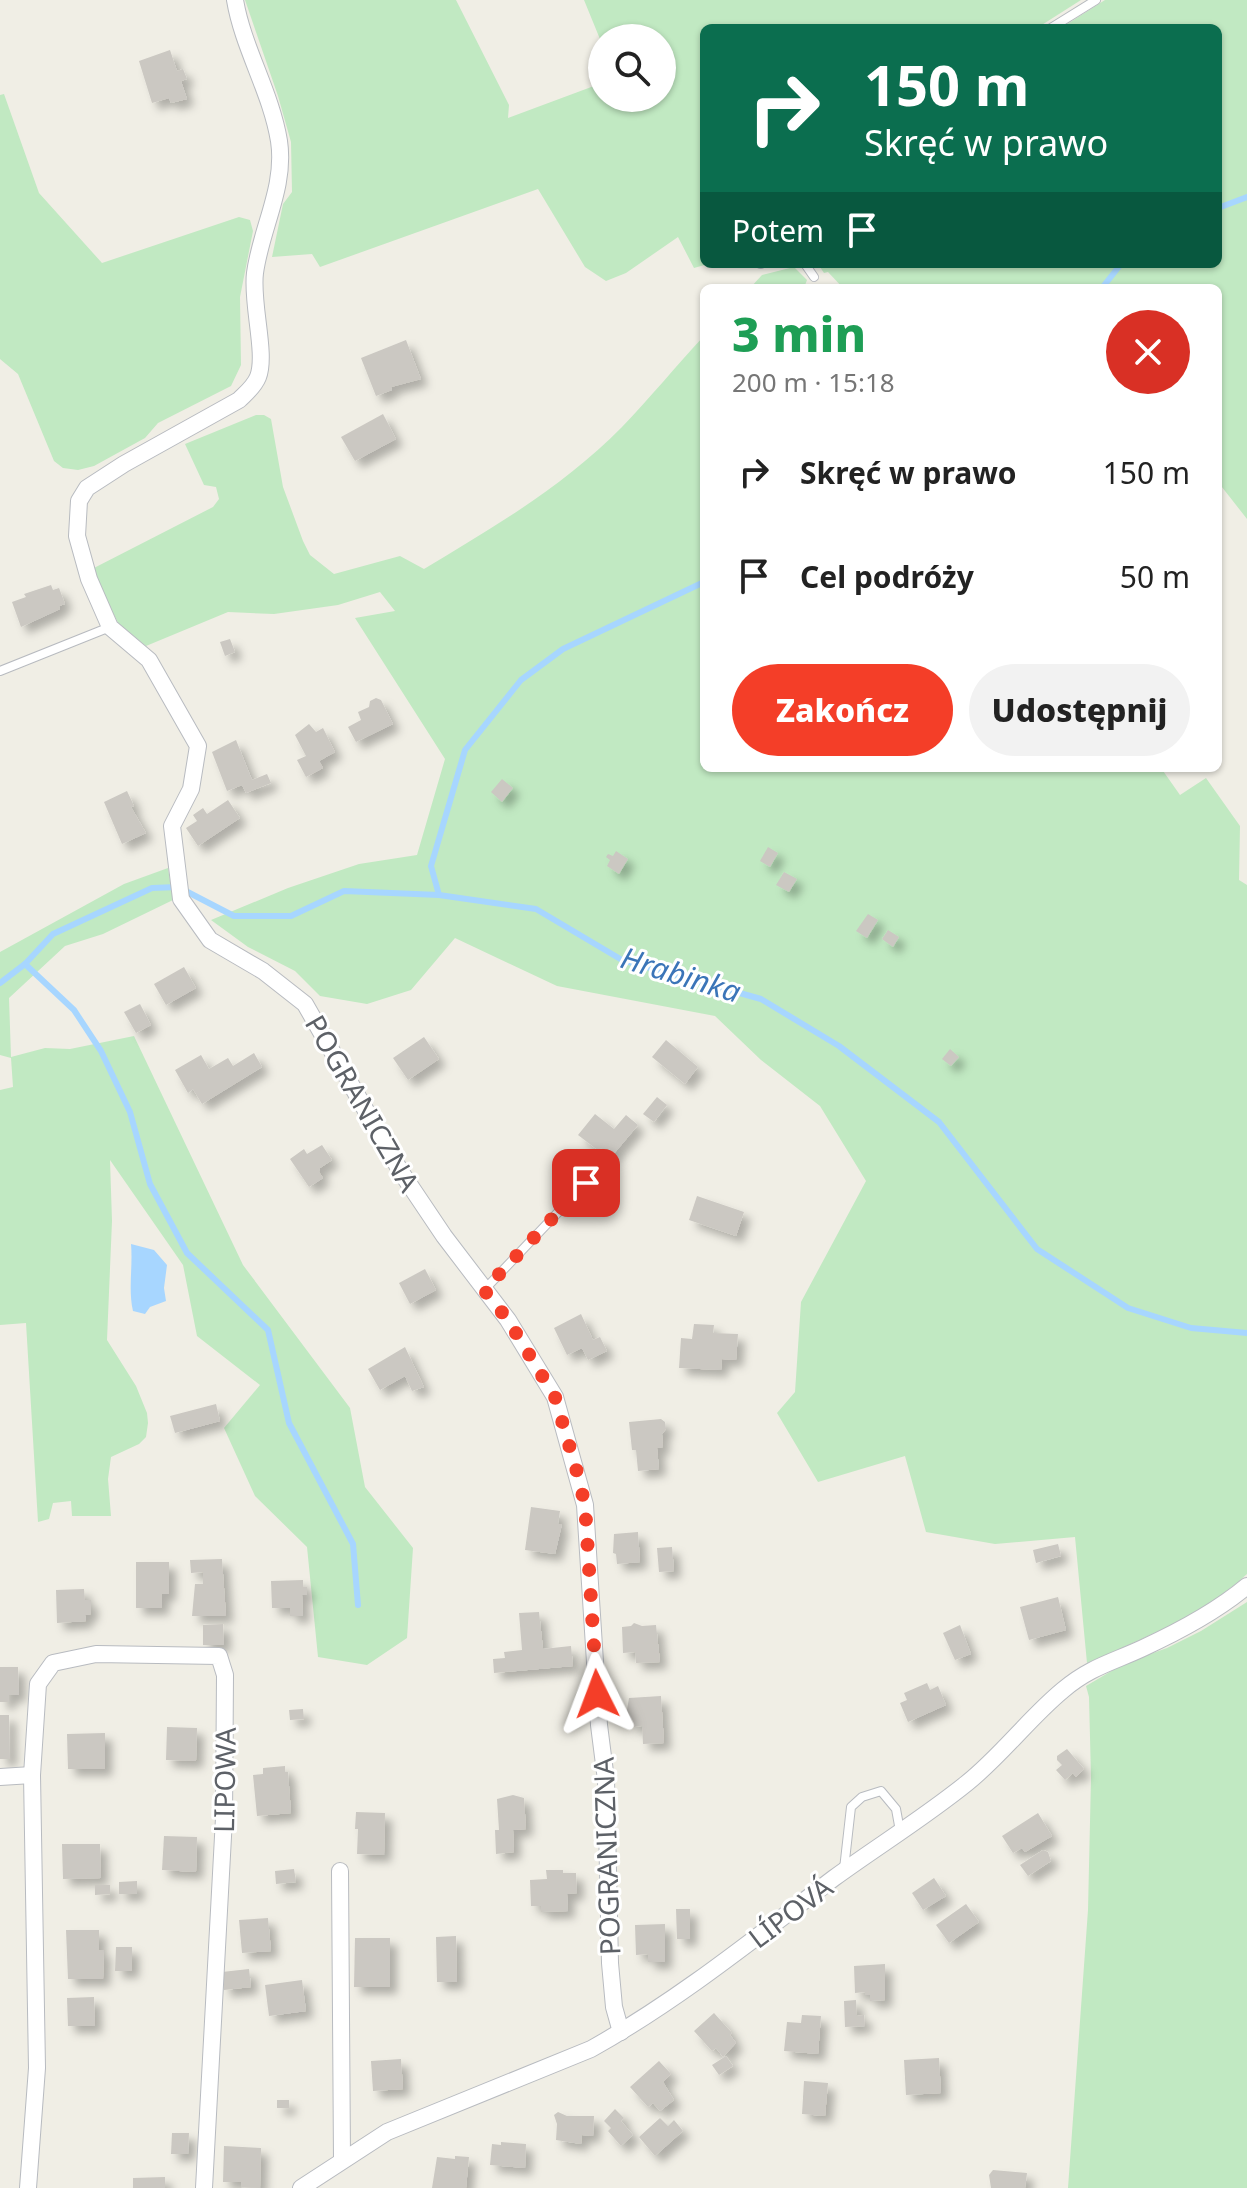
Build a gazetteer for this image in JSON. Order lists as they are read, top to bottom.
{
  "streets": {
    "street": ["POGRANICZNA", "LIPOWA", "LÍPOVÁ"]
  },
  "crossings": [
    ["POGRANICZNA", "LÍPOVÁ"]
  ],
  "water": ["Hrabinka"],
  "page": {
    "turn": ["150 m", "Skręć w prawo"],
    "then": "Potem",
    "heading": ["3 min", "200 m · 15:18"],
    "list": [
      {
        "name": "Skręć w prawo",
        "value": "150 m"
      },
      {
        "name": "Cel podróży",
        "value": "50 m"
      }
    ],
    "buttons": ["Zakończ", "Udostępnij"]
  }
}
